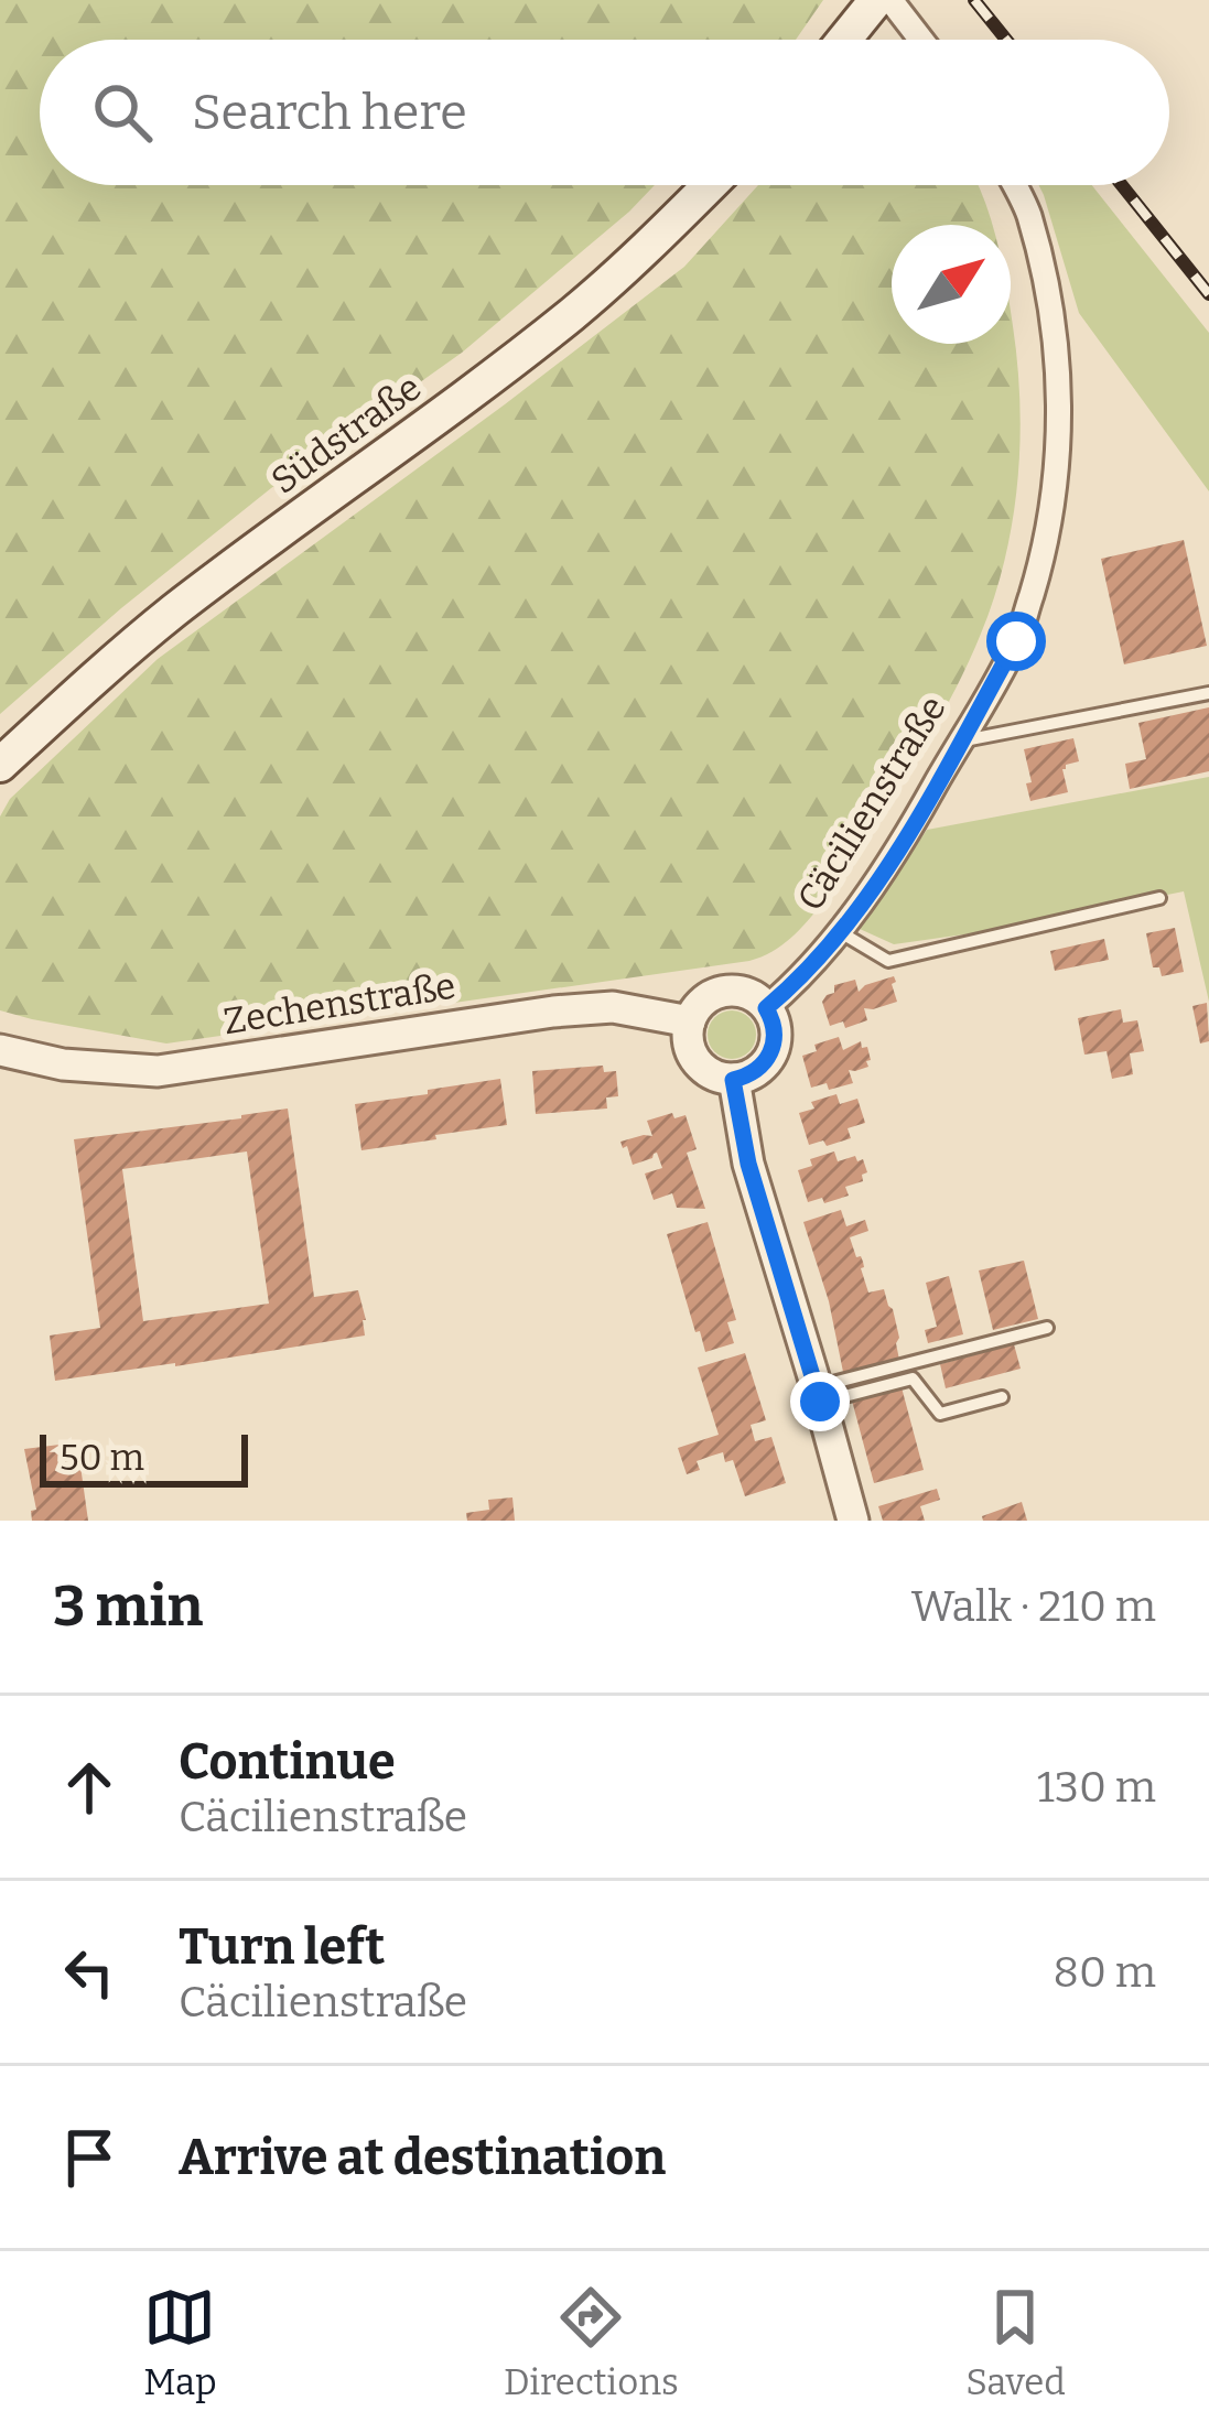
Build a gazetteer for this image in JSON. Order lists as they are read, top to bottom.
{
  "streets": {
    "main road": ["Südstraße"],
    "street": ["Cäcilienstraße", "Zechenstraße"]
  },
  "crossings": [
    ["Cäcilienstraße", "Zechenstraße"]
  ],
  "scale_bar": "50 m",
  "north": "top right",
  "page": {
    "search": "Search here",
    "scale": "50 m",
    "heading": ["3 min", "Walk · 210 m"],
    "list": [
      ["Continue", "Cäcilienstraße", "130 m"],
      ["Turn left", "Cäcilienstraße", "80 m"],
      "Arrive at destination"
    ],
    "nav": ["Map", "Directions", "Saved"]
  }
}
